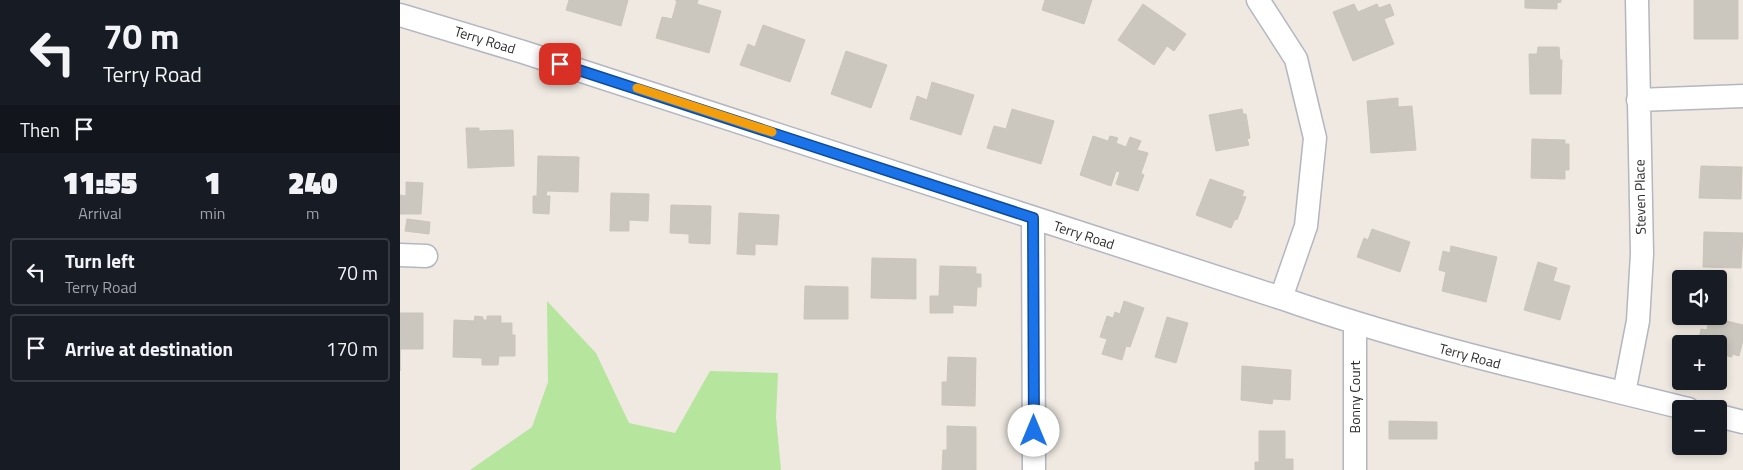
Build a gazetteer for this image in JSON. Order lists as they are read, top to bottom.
{
  "streets": {
    "street": ["Terry Road", "Steven Place", "Bonny Court"]
  },
  "crossings": [
    ["Terry Road", "Steven Place"],
    ["Terry Road", "Bonny Court"]
  ],
  "page": {
    "turn": ["70 m", "Terry Road"],
    "then": "Then",
    "eta": [
      "11:55",
      "Arrival",
      "1",
      "min",
      "240",
      "m"
    ],
    "list": [
      {
        "name": "Turn left",
        "note": "Terry Road",
        "value": "70 m"
      },
      {
        "name": "Arrive at destination",
        "value": "170 m"
      }
    ],
    "map_buttons": ["+", "−"]
  }
}
